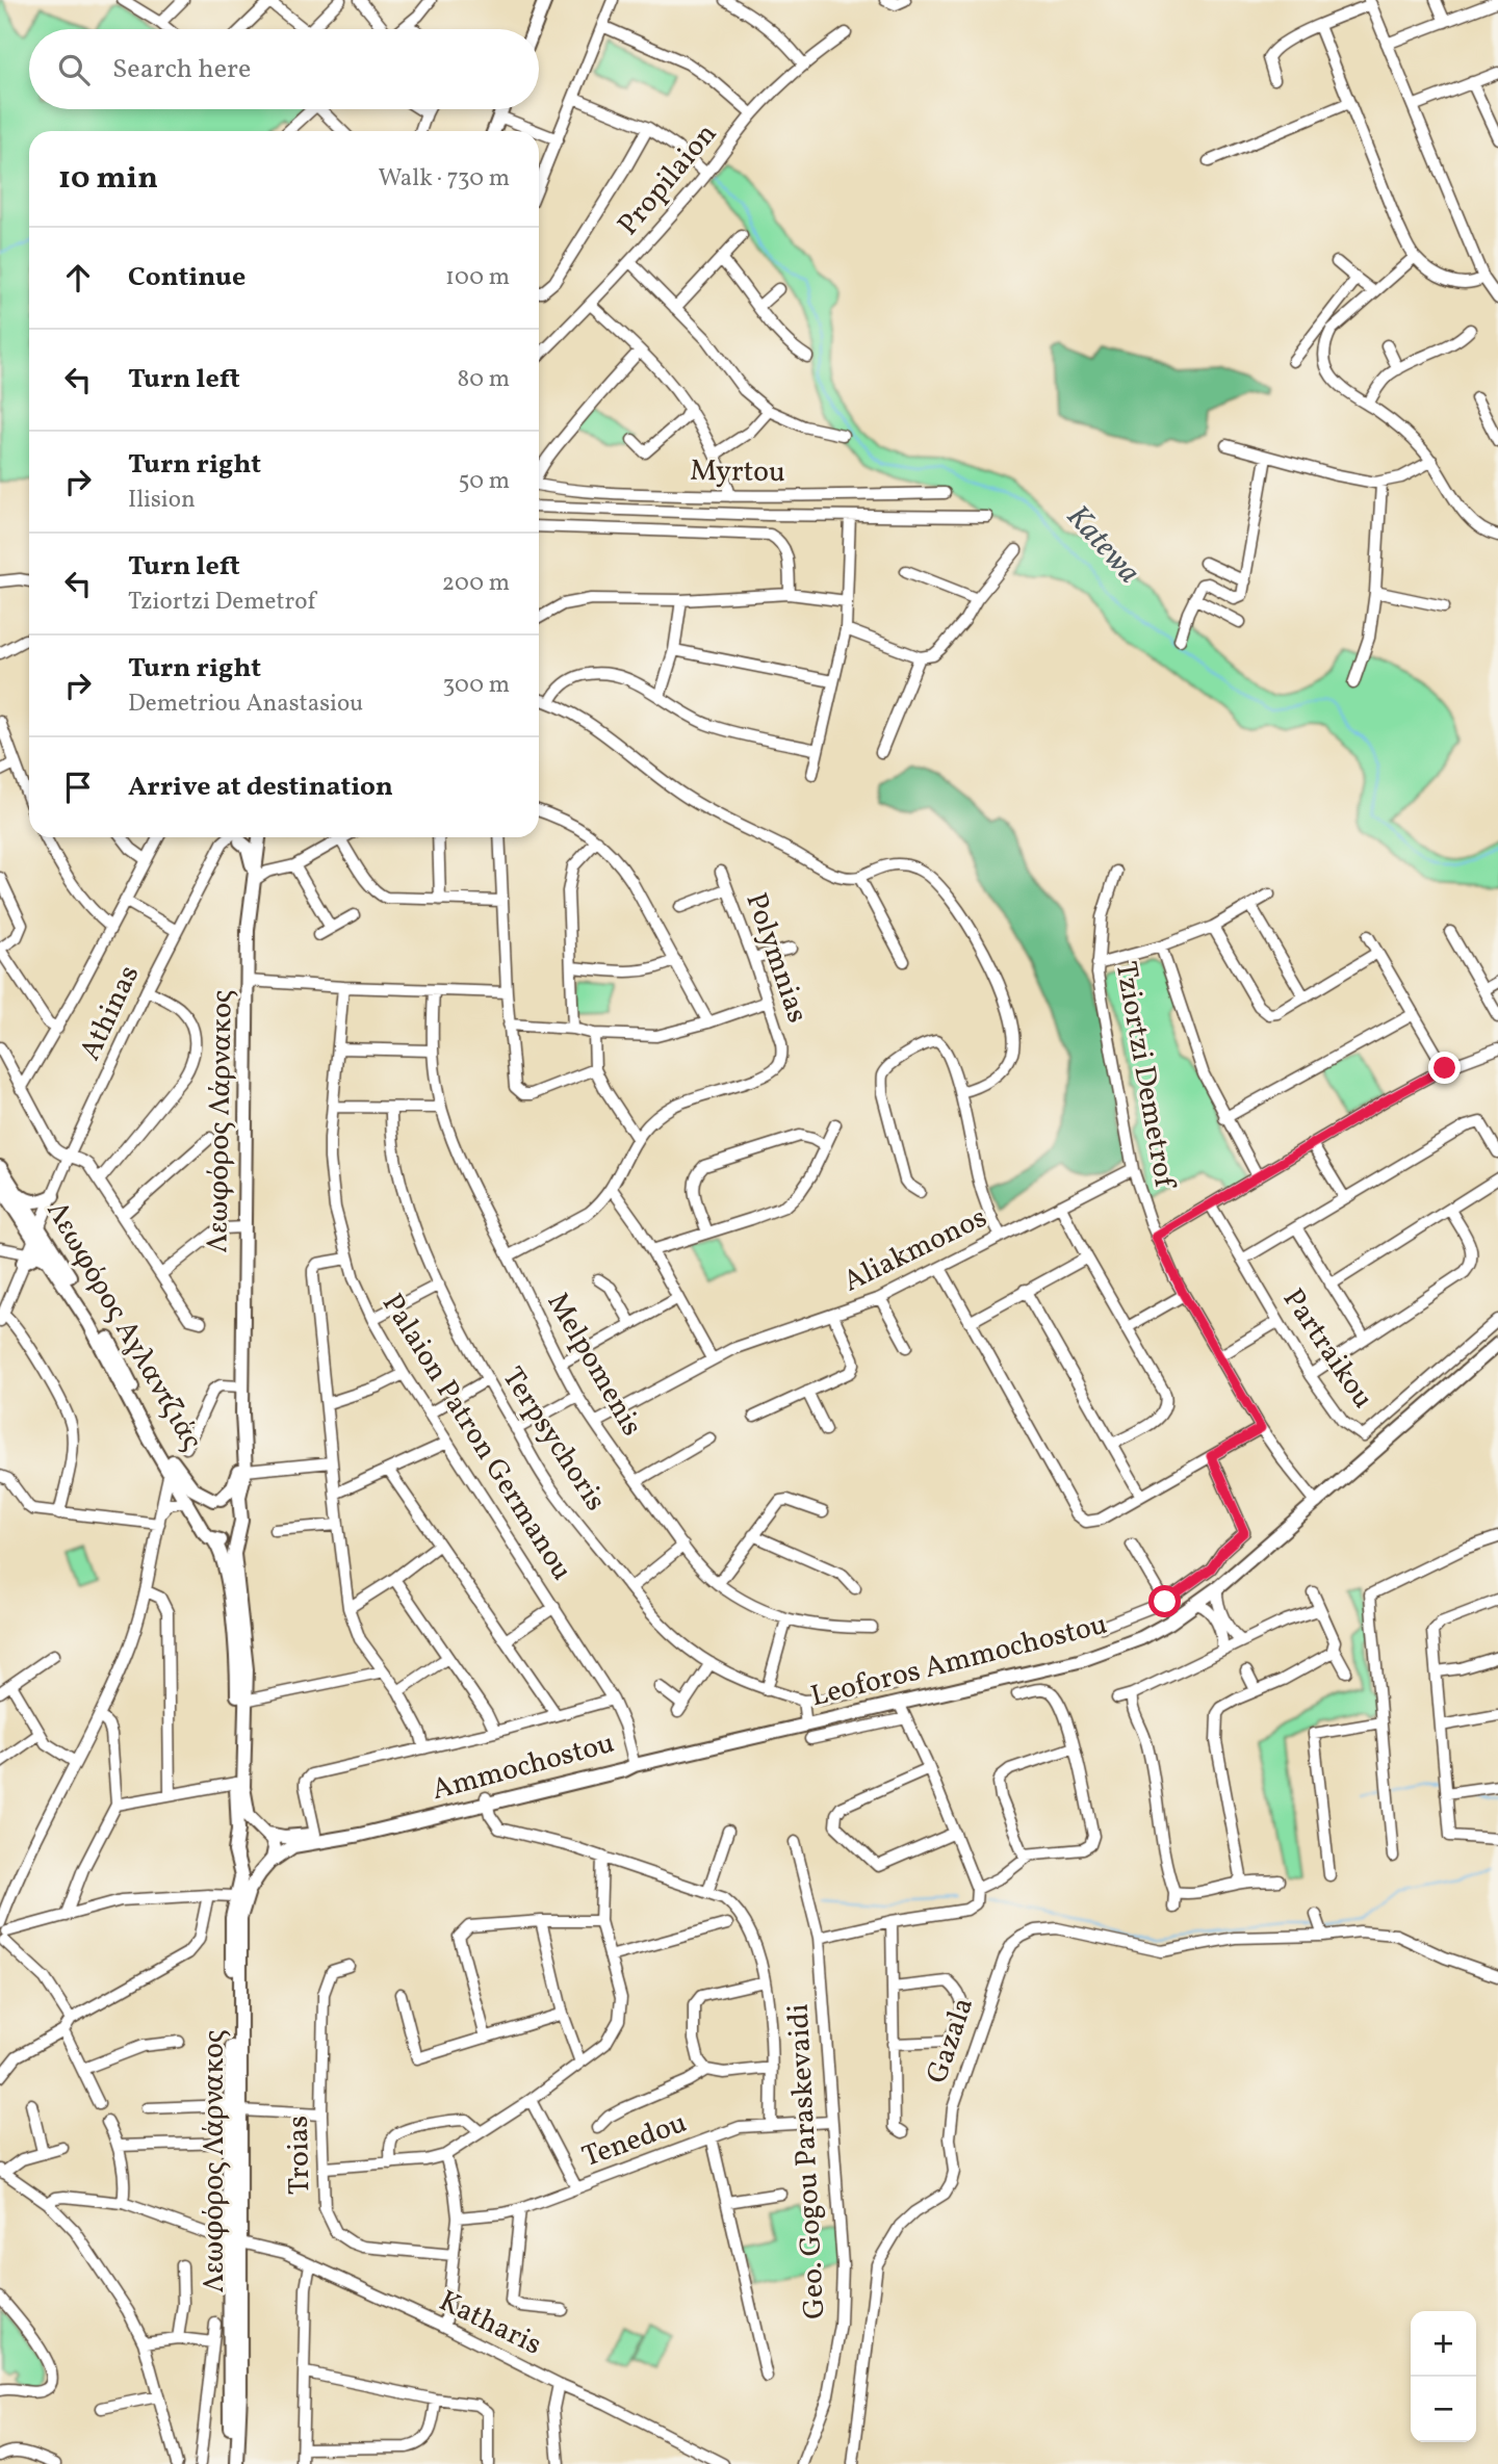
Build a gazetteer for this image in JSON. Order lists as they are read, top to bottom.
{
  "streets": {
    "main road": [
      "Λεωφόρος Λάρνακος",
      "Λεωφόρος Αγλαντζιάς",
      "Leoforos Ammochostou",
      "Ammochostou"
    ],
    "street": [
      "Propilaion",
      "Myrtou",
      "Polymnias",
      "Athinas",
      "Tziortzi Demetrof",
      "Aliakmonos",
      "Partraikou",
      "Melpomenis",
      "Palaion Patron Germanou",
      "Terpsychoris",
      "Gazala",
      "Tenedou",
      "Troias",
      "Geo. Gogou Paraskevaidi",
      "Katharis"
    ]
  },
  "crossings": [
    ["Polymnias", "Melpomenis"],
    ["Athinas", "Λεωφόρος Αγλαντζιάς"],
    ["Tziortzi Demetrof", "Aliakmonos"],
    ["Tziortzi Demetrof", "Leoforos Ammochostou"],
    ["Λεωφόρος Λάρνακος", "Λεωφόρος Αγλαντζιάς"],
    ["Λεωφόρος Λάρνακος", "Ammochostou"],
    ["Λεωφόρος Λάρνακος", "Katharis"],
    ["Aliakmonos", "Melpomenis"],
    ["Palaion Patron Germanou", "Leoforos Ammochostou"],
    ["Palaion Patron Germanou", "Ammochostou"],
    ["Leoforos Ammochostou", "Ammochostou"],
    ["Tenedou", "Geo. Gogou Paraskevaidi"]
  ],
  "water": ["Katewa"],
  "page": {
    "search": "Search here",
    "heading": ["10 min", "Walk · 730 m"],
    "list": [
      ["Continue", "100 m"],
      ["Turn left", "80 m"],
      ["Turn right", "Ilision", "50 m"],
      ["Turn left", "Tziortzi Demetrof", "200 m"],
      ["Turn right", "Demetriou Anastasiou", "300 m"],
      "Arrive at destination"
    ],
    "map_buttons": ["+", "−"]
  }
}
